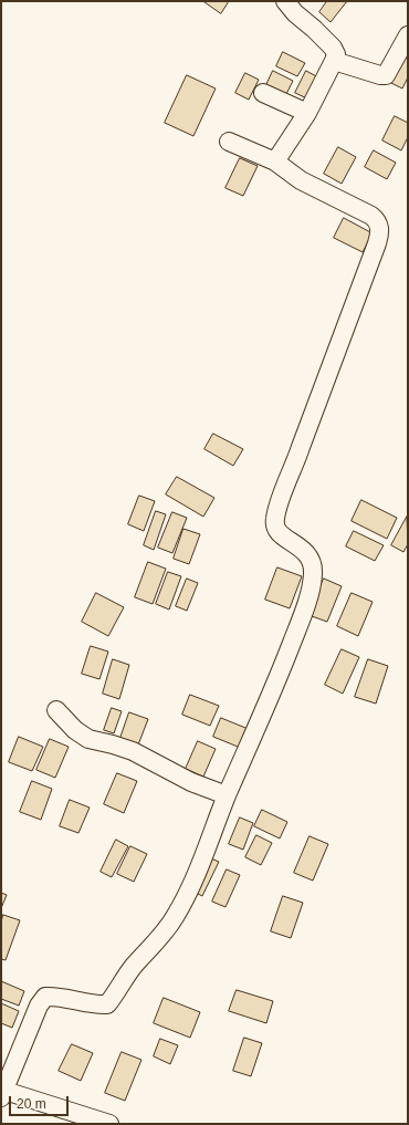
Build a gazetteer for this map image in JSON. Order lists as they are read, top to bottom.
{
  "scale_bar": "20 m"
}
